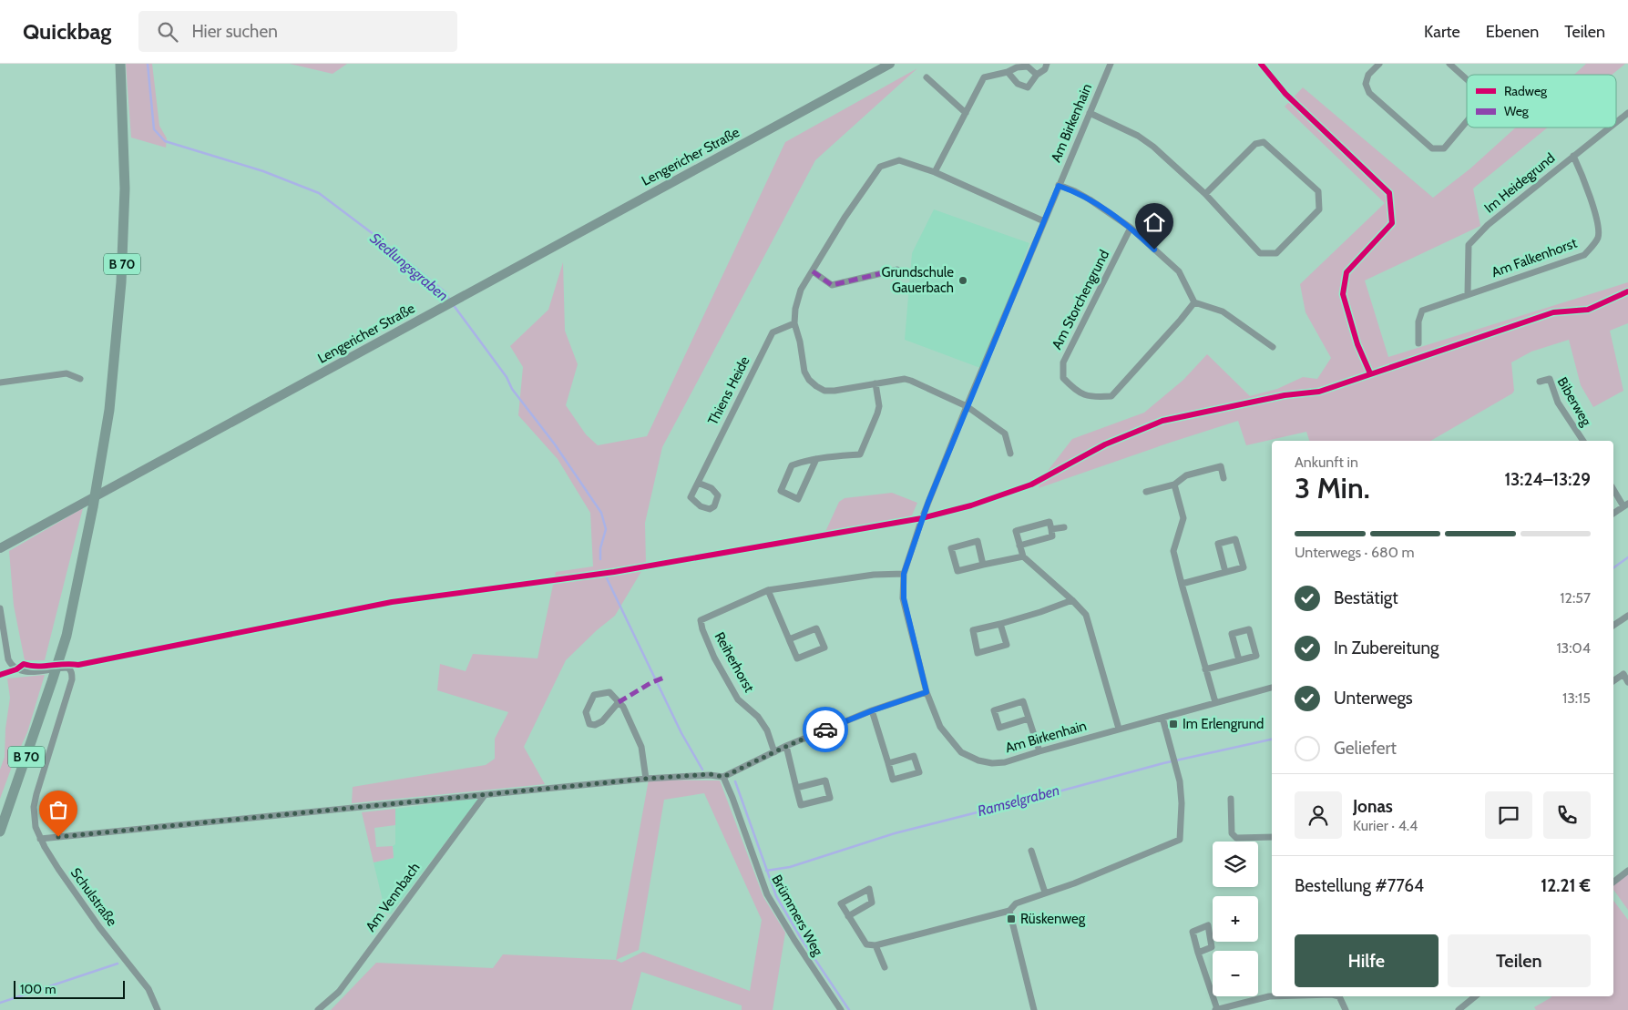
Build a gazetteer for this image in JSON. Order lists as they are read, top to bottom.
{
  "streets": {
    "main road": ["Lengericher Straße", "B 70"],
    "street": [
      "Am Birkenhain",
      "Im Heidegrund",
      "Am Falkenhorst",
      "Am Storchengrund",
      "Thiens Heide",
      "Biberweg",
      "Reiherhorst",
      "Schulstraße",
      "Am Vennbach",
      "Brümmers Weg"
    ]
  },
  "crossings": [
    ["Am Birkenhain", "Reiherhorst"],
    ["Im Heidegrund", "Am Falkenhorst"]
  ],
  "water": ["Siedlungsgraben", "Ramselgraben"],
  "places": {
    "other": ["Grundschule Gauerbach"],
    "transit": ["Im Erlengrund", "Rüskenweg"]
  },
  "legend": ["Radweg", "Weg"],
  "scale_bar": "100 m",
  "page": {
    "header": "Quickbag",
    "search": "Hier suchen",
    "nav": ["Karte", "Ebenen", "Teilen"],
    "heading": ["3 Min.", "Ankunft in", "13:24–13:29"],
    "panel": [
      "Jonas",
      "Kurier · 4.4",
      "Bestellung #7764",
      "12.21 €"
    ],
    "bar": "Unterwegs · 680 m",
    "list": [
      ["Bestätigt", "12:57"],
      ["In Zubereitung", "13:04"],
      ["Unterwegs", "13:15"],
      "Geliefert"
    ],
    "map_buttons": ["+", "−"],
    "buttons": ["Hilfe", "Teilen"],
    "scale": "100 m"
  }
}
